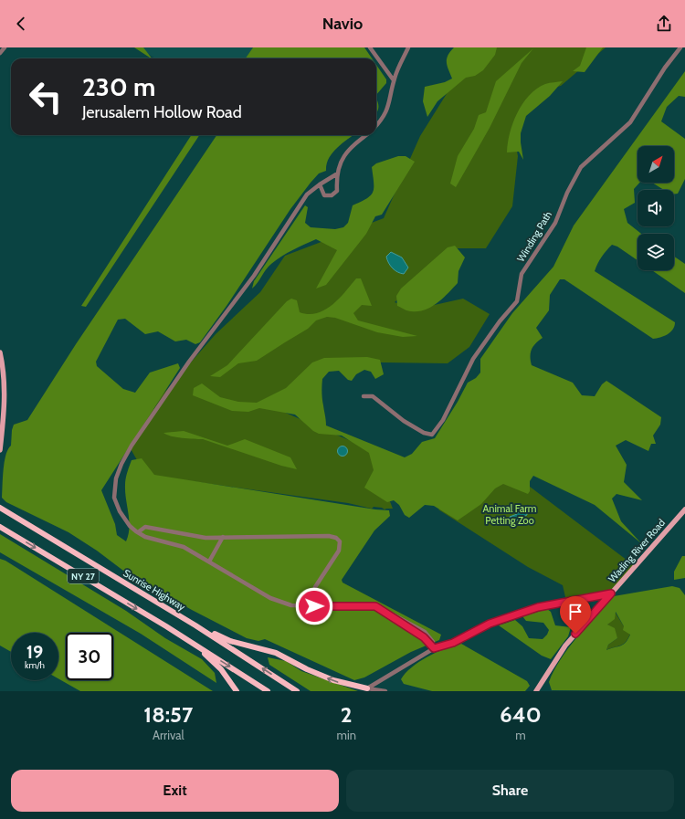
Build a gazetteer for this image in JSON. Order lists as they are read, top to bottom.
{
  "streets": {
    "highway": ["NY 27", "Sunrise Highway"],
    "main road": ["Wading River Road"],
    "street": ["Winding Path"]
  },
  "parks": ["Animal Farm Petting Zoo"],
  "north": "top right",
  "page": {
    "header": "Navio",
    "turn": ["230 m", "Jerusalem Hollow Road"],
    "speed": "19 km/h",
    "limit": "30",
    "eta": [
      "18:57",
      "Arrival",
      "2",
      "min",
      "640",
      "m"
    ],
    "buttons": ["Exit", "Share"]
  }
}
